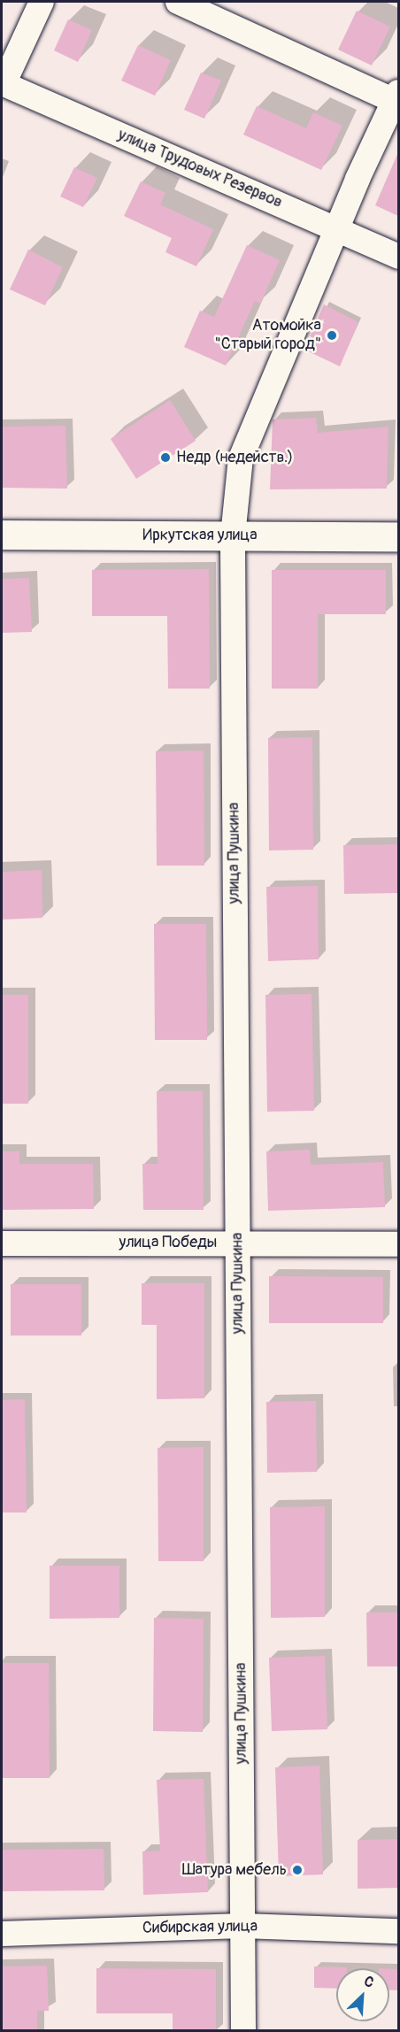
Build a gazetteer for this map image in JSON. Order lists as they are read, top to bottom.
{
  "streets": {
    "main road": ["Иркутская улица"],
    "street": [
      "улица Трудовых Резервов",
      "улица Пушкина",
      "улица Победы",
      "Сибирская улица"
    ]
  },
  "crossings": [
    ["улица Трудовых Резервов", "улица Пушкина"],
    ["Иркутская улица", "улица Пушкина"],
    ["улица Пушкина", "улица Победы"],
    ["улица Пушкина", "Сибирская улица"]
  ],
  "places": ["Атомойка \"Старый город\"", "Недр (недейств.)", "Шатура мебель"],
  "north": "top right"
}
